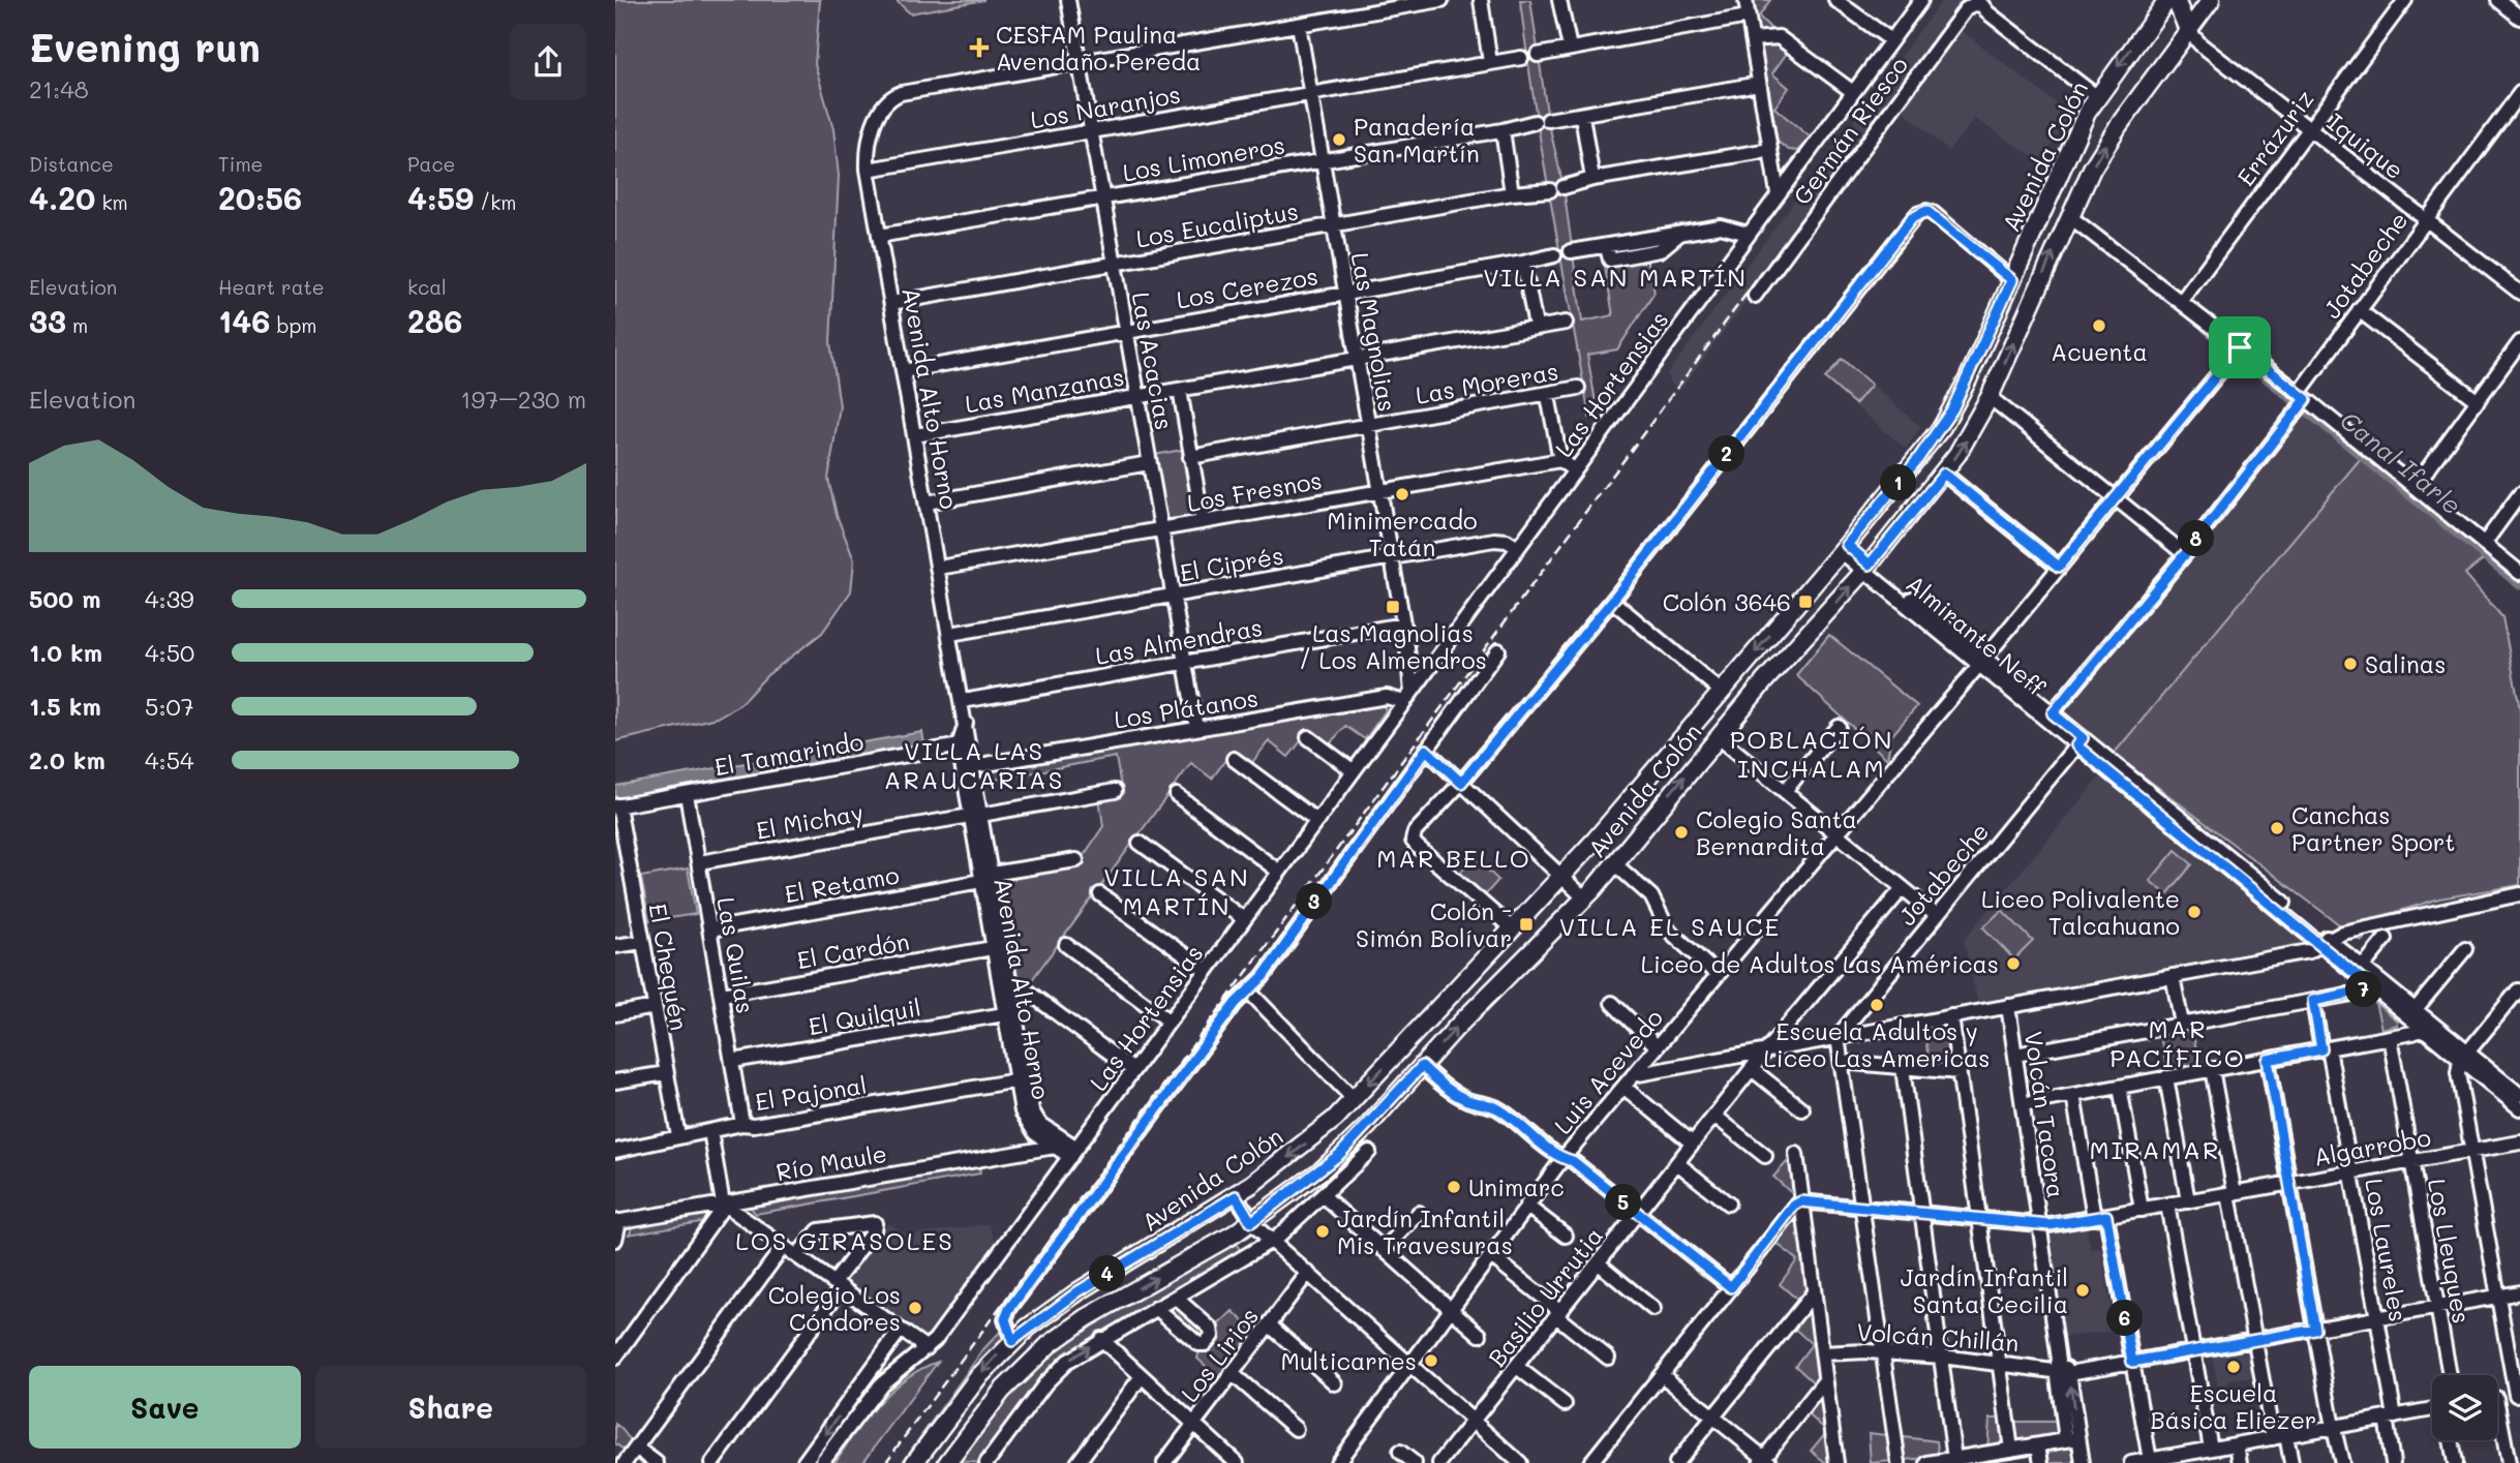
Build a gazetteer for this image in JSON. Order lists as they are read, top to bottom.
{
  "streets": {
    "main road": ["Avenida Colón"],
    "street": [
      "Los Naranjos",
      "Germán Riesco",
      "Errázuriz",
      "Iquique",
      "Los Limoneros",
      "Los Eucaliptus",
      "Jotabeche",
      "Los Cerezos",
      "Las Magnolias",
      "Las Acacias",
      "Las Moreras",
      "Las Hortensias",
      "Las Manzanas",
      "Avenida Alto Horno",
      "Los Fresnos",
      "El Ciprés",
      "Almirante Neff",
      "Las Almendras",
      "Los Plátanos",
      "El Tamarindo",
      "El Michay",
      "El Retamo",
      "El Cardón",
      "Las Quilas",
      "El Chequén",
      "El Quilquil",
      "Luis Acevedo",
      "El Pajonal",
      "Volcán Tacora",
      "Algarrobo",
      "Río Maule",
      "Los Laureles",
      "Los Lleuques",
      "Basilio Urrutia",
      "Volcán Chillán",
      "Los Lirios"
    ]
  },
  "crossings": [
    ["Los Naranjos", "Las Magnolias"],
    ["Los Naranjos", "Las Acacias"],
    ["Los Naranjos", "Avenida Alto Horno"],
    ["Errázuriz", "Iquique"],
    ["Iquique", "Avenida Colón"],
    ["Iquique", "Jotabeche"],
    ["Avenida Colón", "Almirante Neff"],
    ["Los Limoneros", "Las Magnolias"],
    ["Los Limoneros", "Las Acacias"],
    ["Los Limoneros", "Avenida Alto Horno"],
    ["Los Eucaliptus", "Las Magnolias"],
    ["Los Eucaliptus", "Las Acacias"],
    ["Los Eucaliptus", "Avenida Alto Horno"],
    ["Jotabeche", "Almirante Neff"],
    ["Los Cerezos", "Las Magnolias"],
    ["Los Cerezos", "Las Acacias"],
    ["Los Cerezos", "Avenida Alto Horno"],
    ["Las Magnolias", "Las Moreras"],
    ["Las Magnolias", "Las Hortensias"],
    ["Las Magnolias", "Las Manzanas"],
    ["Las Magnolias", "Los Fresnos"],
    ["Las Magnolias", "El Ciprés"],
    ["Las Magnolias", "Las Almendras"],
    ["Las Acacias", "Las Manzanas"],
    ["Las Acacias", "Avenida Alto Horno"],
    ["Las Acacias", "Los Fresnos"],
    ["Las Acacias", "El Ciprés"],
    ["Las Acacias", "Las Almendras"],
    ["Las Acacias", "Los Plátanos"],
    ["Las Hortensias", "Avenida Alto Horno"],
    ["Las Hortensias", "El Ciprés"],
    ["Las Hortensias", "Los Plátanos"],
    ["Las Manzanas", "Avenida Alto Horno"],
    ["Avenida Alto Horno", "Los Fresnos"],
    ["Avenida Alto Horno", "El Ciprés"],
    ["Avenida Alto Horno", "Las Almendras"],
    ["Avenida Alto Horno", "Los Plátanos"],
    ["Avenida Alto Horno", "El Tamarindo"],
    ["Avenida Alto Horno", "El Michay"],
    ["Avenida Alto Horno", "El Retamo"],
    ["Avenida Alto Horno", "El Cardón"],
    ["Avenida Alto Horno", "El Quilquil"],
    ["Avenida Alto Horno", "El Pajonal"],
    ["Avenida Alto Horno", "Río Maule"],
    ["Almirante Neff", "Luis Acevedo"],
    ["El Tamarindo", "Las Quilas"],
    ["El Tamarindo", "El Chequén"],
    ["El Michay", "Las Quilas"],
    ["El Retamo", "Las Quilas"],
    ["El Cardón", "Las Quilas"],
    ["Las Quilas", "El Quilquil"],
    ["Las Quilas", "El Pajonal"],
    ["El Chequén", "El Pajonal"],
    ["Volcán Tacora", "Algarrobo"],
    ["Volcán Tacora", "Volcán Chillán"],
    ["Algarrobo", "Los Laureles"],
    ["Algarrobo", "Los Lleuques"],
    ["Los Laureles", "Volcán Chillán"],
    ["Los Lleuques", "Volcán Chillán"]
  ],
  "districts": [
    "VILLA SAN MARTÍN",
    "POBLACIÓN INCHALAM",
    "VILLA LAS ARAUCARIAS",
    "MAR BELLO",
    "VILLA SAN MARTÍN",
    "VILLA EL SAUCE",
    "MAR PACÍFICO",
    "MIRAMAR",
    "LOS GIRASOLES"
  ],
  "water": ["Canal Ifarle"],
  "places": {
    "health": ["CESFAM Paulina Avendaño Pereda"],
    "other": [
      "Panadería San Martín",
      "Acuenta",
      "Minimercado Tatán",
      "Salinas",
      "Canchas Partner Sport",
      "Colegio Santa Bernardita",
      "Liceo Polivalente Talcahuano",
      "Liceo de Adultos Las Américas",
      "Escuela Adultos y Liceo Las Americas",
      "Unimarc",
      "Jardín Infantil Mis Travesuras",
      "Jardín Infantil Santa Cecilia",
      "Colegio Los Cóndores",
      "Multicarnes",
      "Escuela Básica Eliezer"
    ],
    "transit": ["Colón 3646", "Las Magnolias / Los Almendros", "Colón - Simón Bolívar"]
  },
  "page": {
    "heading": ["Evening run", "21:48"],
    "stats": [
      ["Distance", "4.20 km"],
      ["Time", "20:56"],
      ["Pace", "4:59 /km"],
      ["Elevation", "33 m"],
      ["Heart rate", "146 bpm"],
      ["kcal", "286"]
    ],
    "chart": ["Elevation", "197–230 m"],
    "pins": [
      "2",
      "1",
      "8",
      "3",
      "7",
      "5",
      "4",
      "6"
    ],
    "list": [
      {
        "name": "500 m",
        "note": "4:39"
      },
      {
        "name": "1.0 km",
        "note": "4:50"
      },
      {
        "name": "1.5 km",
        "note": "5:07"
      },
      {
        "name": "2.0 km",
        "note": "4:54"
      }
    ],
    "buttons": ["Save", "Share"]
  }
}
